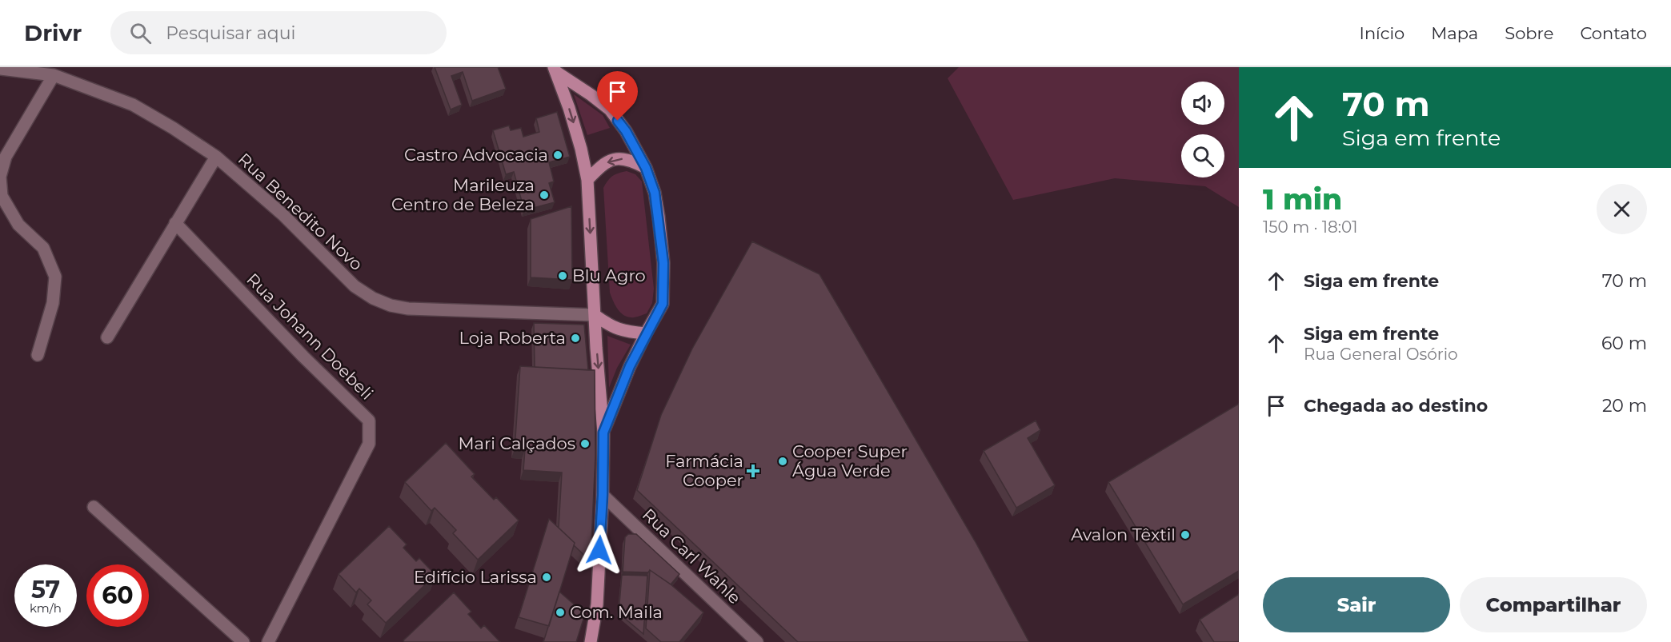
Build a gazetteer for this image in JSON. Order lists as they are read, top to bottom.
{
  "streets": {
    "street": ["Rua Benedito Novo", "Rua Johann Doebeli", "Rua Carl Wahle"]
  },
  "places": {
    "other": [
      "Castro Advocacia",
      "Marileuza Centro de Beleza",
      "Blu Agro",
      "Loja Roberta",
      "Mari Calçados",
      "Cooper Super Água Verde",
      "Avalon Têxtil",
      "Edifício Larissa",
      "Com. Maila"
    ],
    "health": ["Farmácia Cooper"]
  },
  "page": {
    "header": "Drivr",
    "search": "Pesquisar aqui",
    "nav": [
      "Início",
      "Mapa",
      "Sobre",
      "Contato"
    ],
    "turn": ["70 m", "Siga em frente"],
    "heading": ["1 min", "150 m · 18:01"],
    "list": [
      {
        "name": "Siga em frente",
        "value": "70 m"
      },
      {
        "name": "Siga em frente",
        "note": "Rua General Osório",
        "value": "60 m"
      },
      {
        "name": "Chegada ao destino",
        "value": "20 m"
      }
    ],
    "speed": "57 km/h",
    "limit": "60",
    "buttons": ["Sair", "Compartilhar"]
  }
}
